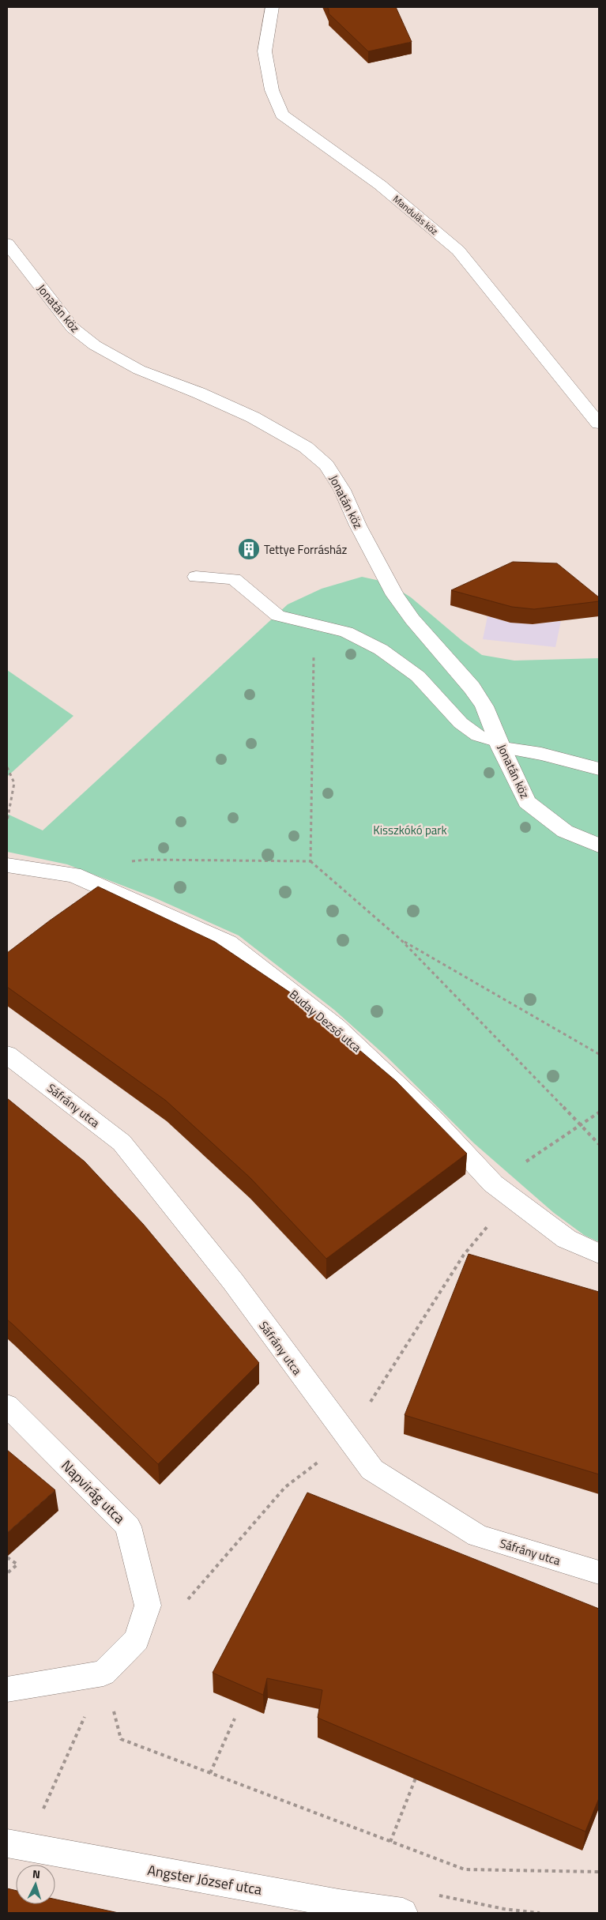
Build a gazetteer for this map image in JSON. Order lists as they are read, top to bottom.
{
  "streets": {
    "street": [
      "Mandulás köz",
      "Jonatán köz",
      "Buday Dezső utca",
      "Sáfrány utca",
      "Napvirág utca",
      "Angster József utca"
    ]
  },
  "parks": ["Kisszkókó park"],
  "places": {
    "building": ["Tettye Forrásház"]
  },
  "north": "top"
}
